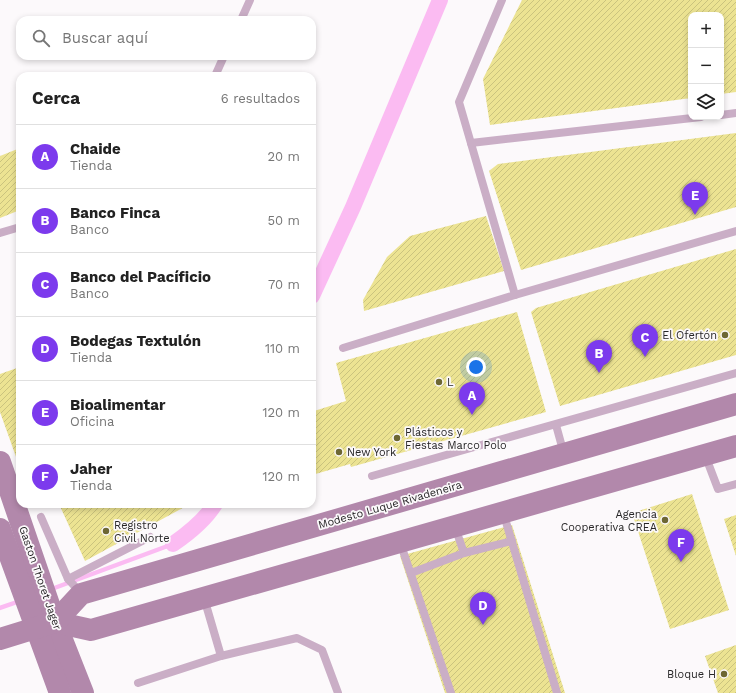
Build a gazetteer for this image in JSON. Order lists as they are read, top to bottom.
{
  "streets": {
    "street": ["Modesto Luque Rivadeneira", "Gaston Thoret Jager"]
  },
  "places": [
    "El Ofertón",
    "L",
    "Plásticos y Fiestas Marco Polo",
    "New York",
    "Agencia Cooperativa CREA",
    "Registro Civil Norte",
    "Bloque H"
  ],
  "page": {
    "map_buttons": ["+", "−"],
    "search": "Buscar aquí",
    "heading": ["Cerca", "6 resultados"],
    "list": [
      {
        "mark": "A",
        "name": "Chaide",
        "note": "Tienda",
        "value": "20 m"
      },
      {
        "mark": "B",
        "name": "Banco Finca",
        "note": "Banco",
        "value": "50 m"
      },
      {
        "mark": "C",
        "name": "Banco del Pacíficio",
        "note": "Banco",
        "value": "70 m"
      },
      {
        "mark": "D",
        "name": "Bodegas Textulón",
        "note": "Tienda",
        "value": "110 m"
      },
      {
        "mark": "E",
        "name": "Bioalimentar",
        "note": "Oficina",
        "value": "120 m"
      },
      {
        "mark": "F",
        "name": "Jaher",
        "note": "Tienda",
        "value": "120 m"
      }
    ],
    "pins": [
      "E",
      "C",
      "B",
      "A",
      "F",
      "D"
    ]
  }
}
